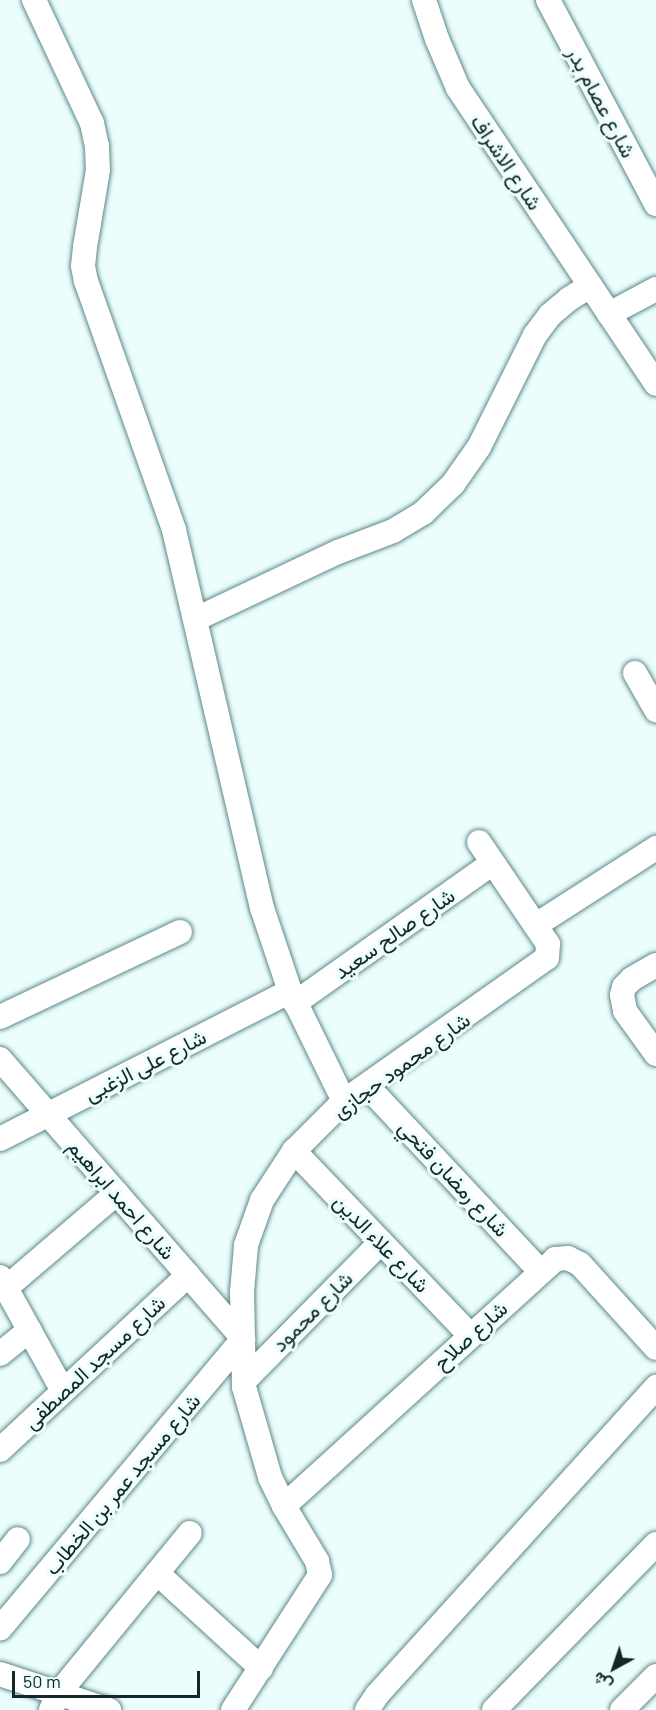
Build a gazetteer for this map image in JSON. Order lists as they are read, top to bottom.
{
  "streets": {
    "street": [
      "شارع عصام بدر",
      "شارع الاشراف",
      "شارع صالح سعيد",
      "شارع على الزغبى",
      "شارع محمود حجازى",
      "شارع رمضان فتحي",
      "شارع احمد ابراهيم",
      "شارع علاء الدين",
      "شارع محمود",
      "شارع صلاح",
      "شارع مسجد المصطفى",
      "شارع مسجد عمر بن الخطاب"
    ]
  },
  "crossings": [
    ["شارع صالح سعيد", "شارع على الزغبى"],
    ["شارع صالح سعيد", "شارع محمود حجازى"],
    ["شارع على الزغبى", "شارع احمد ابراهيم"],
    ["شارع محمود حجازى", "شارع رمضان فتحي"],
    ["شارع محمود حجازى", "شارع احمد ابراهيم"],
    ["شارع محمود حجازى", "شارع علاء الدين"],
    ["شارع محمود حجازى", "شارع محمود"],
    ["شارع محمود حجازى", "شارع صلاح"],
    ["شارع محمود حجازى", "شارع مسجد عمر بن الخطاب"],
    ["شارع رمضان فتحي", "شارع صلاح"],
    ["شارع احمد ابراهيم", "شارع مسجد المصطفى"],
    ["شارع احمد ابراهيم", "شارع مسجد عمر بن الخطاب"],
    ["شارع علاء الدين", "شارع محمود"],
    ["شارع علاء الدين", "شارع صلاح"]
  ],
  "scale_bar": "50 m",
  "north": "bottom left"
}
